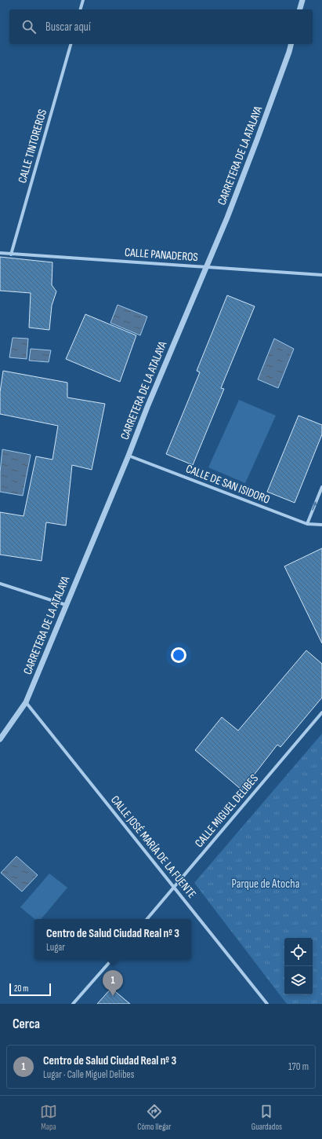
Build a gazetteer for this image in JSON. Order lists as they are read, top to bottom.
{
  "streets": {
    "street": [
      "CALLE TINTOREROS",
      "CARRETERA DE LA ATALAYA",
      "CALLE PANADEROS",
      "CALLE DE SAN ISIDORO",
      "CALLE MIGUEL DELIBES",
      "CALLE JOSÉ MARÍA DE LA FUENTE"
    ]
  },
  "crossings": [
    ["CALLE TINTOREROS", "CALLE PANADEROS"],
    ["CARRETERA DE LA ATALAYA", "CALLE PANADEROS"],
    ["CARRETERA DE LA ATALAYA", "CALLE DE SAN ISIDORO"],
    ["CARRETERA DE LA ATALAYA", "CALLE JOSÉ MARÍA DE LA FUENTE"],
    ["CALLE MIGUEL DELIBES", "CALLE JOSÉ MARÍA DE LA FUENTE"]
  ],
  "parks": ["Parque de Atocha"],
  "scale_bar": "20 m",
  "page": {
    "search": "Buscar aquí",
    "popup": ["Centro de Salud Ciudad Real nº 3", "Lugar"],
    "pins": "1",
    "scale": "20 m",
    "heading": "Cerca",
    "list": [
      {
        "mark": "1",
        "name": "Centro de Salud Ciudad Real nº 3",
        "note": "Lugar · Calle Miguel Delibes",
        "value": "170 m"
      }
    ],
    "nav": ["Mapa", "Cómo llegar", "Guardados"]
  }
}
